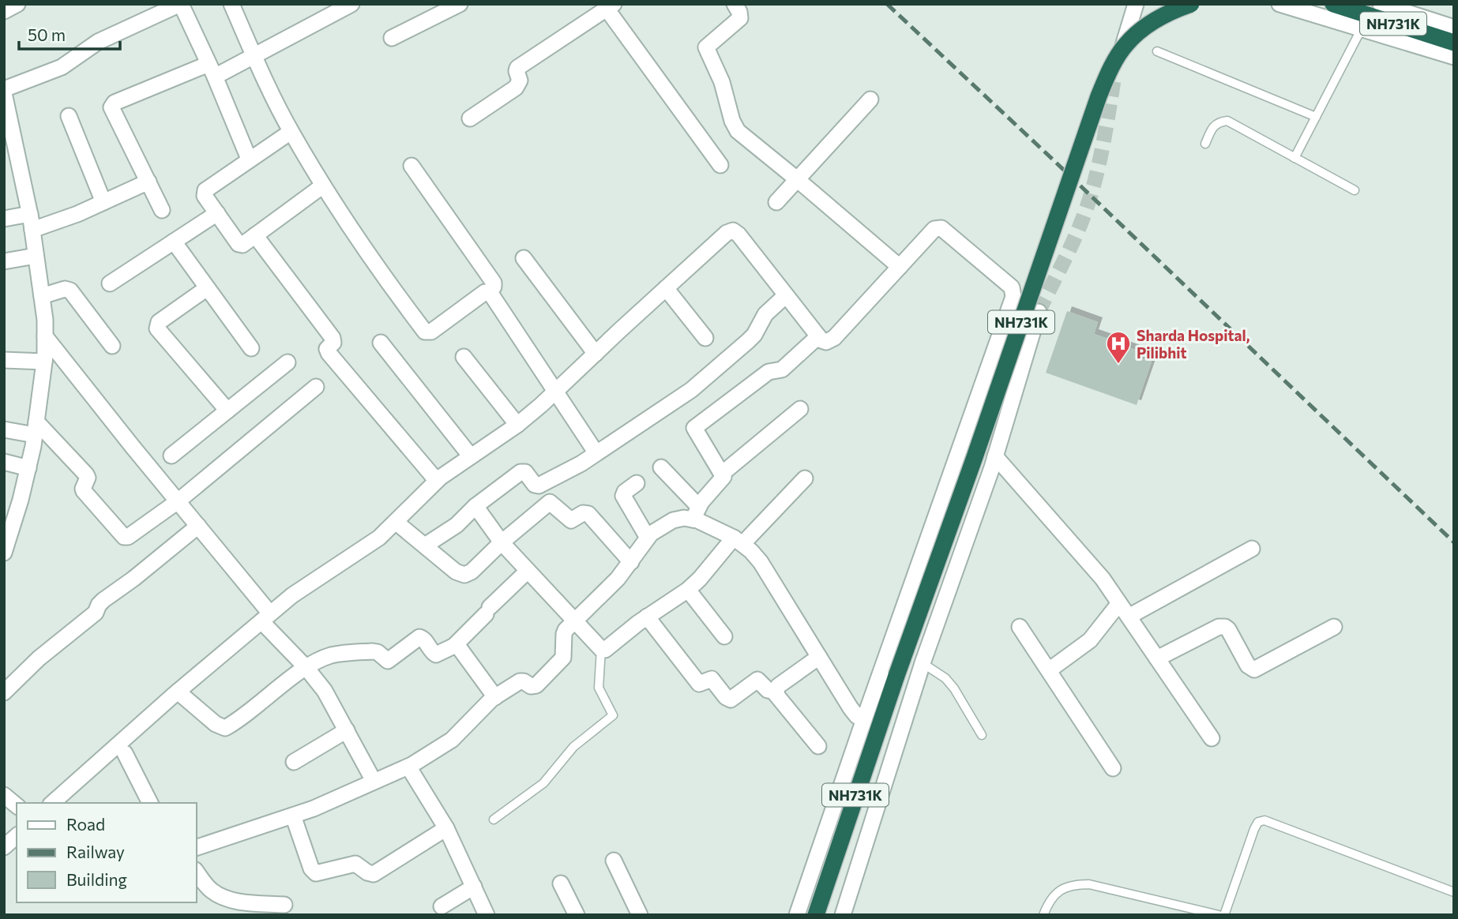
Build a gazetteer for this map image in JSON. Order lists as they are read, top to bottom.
{
  "streets": {
    "highway": ["NH731K"]
  },
  "places": {
    "hospital": ["Sharda Hospital, Pilibhit"]
  },
  "legend": ["Road", "Railway", "Building"],
  "scale_bar": "50 m"
}
